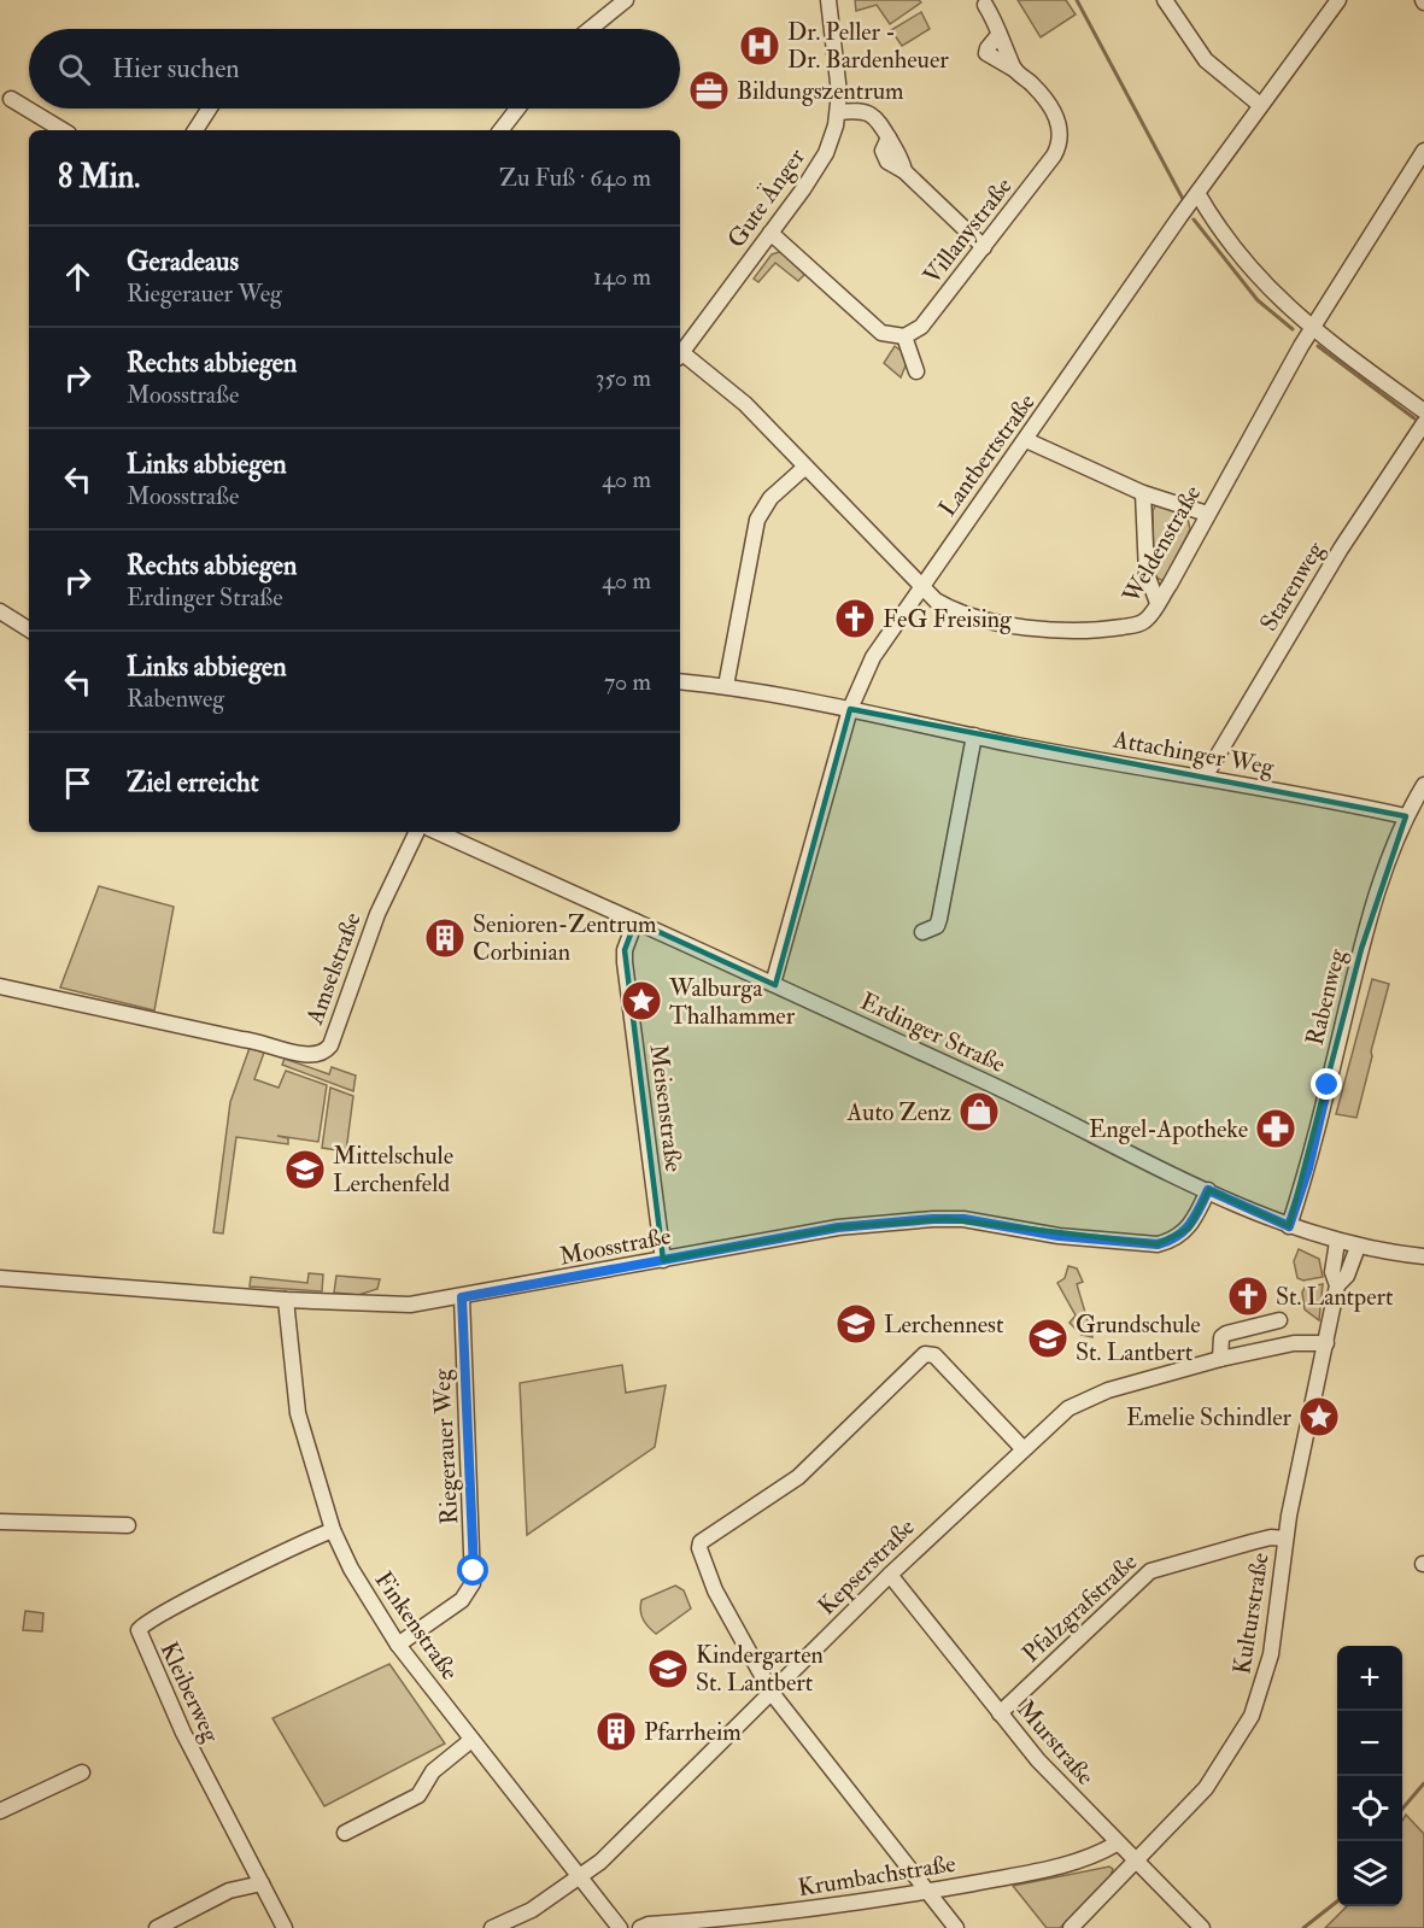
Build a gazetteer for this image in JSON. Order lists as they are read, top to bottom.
{
  "streets": {
    "street": [
      "Gute Änger",
      "Villanystraße",
      "Lantbertstraße",
      "Weldenstraße",
      "Starenweg",
      "Attachinger Weg",
      "Amselstraße",
      "Rabenweg",
      "Erdinger Straße",
      "Meisenstraße",
      "Moosstraße",
      "Riegerauer Weg",
      "Kepserstraße",
      "Pfalzgrafstraße",
      "Kulturstraße",
      "Finkenstraße",
      "Kleiberweg",
      "Murstraße",
      "Krumbachstraße"
    ]
  },
  "crossings": [
    ["Lantbertstraße", "Weldenstraße"],
    ["Lantbertstraße", "Attachinger Weg"],
    ["Lantbertstraße", "Erdinger Straße"],
    ["Starenweg", "Attachinger Weg"],
    ["Attachinger Weg", "Rabenweg"],
    ["Rabenweg", "Erdinger Straße"],
    ["Erdinger Straße", "Meisenstraße"],
    ["Erdinger Straße", "Moosstraße"],
    ["Erdinger Straße", "Kulturstraße"],
    ["Meisenstraße", "Moosstraße"],
    ["Moosstraße", "Riegerauer Weg"],
    ["Moosstraße", "Finkenstraße"],
    ["Riegerauer Weg", "Finkenstraße"],
    ["Kepserstraße", "Kulturstraße"],
    ["Kepserstraße", "Finkenstraße"],
    ["Kepserstraße", "Murstraße"],
    ["Pfalzgrafstraße", "Kulturstraße"],
    ["Pfalzgrafstraße", "Murstraße"],
    ["Kulturstraße", "Murstraße"],
    ["Finkenstraße", "Kleiberweg"],
    ["Murstraße", "Krumbachstraße"]
  ],
  "places": {
    "hospital": ["Dr. Peller - Dr. Bardenheuer"],
    "office": ["Bildungszentrum"],
    "church": ["FeG Freising", "St. Lantpert"],
    "building": ["Senioren-Zentrum Corbinian", "Pfarrheim"],
    "place": ["Walburga Thalhammer", "Emelie Schindler"],
    "shop": ["Auto Zenz"],
    "pharmacy": ["Engel-Apotheke"],
    "school or university": [
      "Mittelschule Lerchenfeld",
      "Lerchennest",
      "Grundschule St. Lantbert",
      "Kindergarten St. Lantbert"
    ]
  },
  "page": {
    "search": "Hier suchen",
    "heading": ["8 Min.", "Zu Fuß · 640 m"],
    "list": [
      ["Geradeaus", "Riegerauer Weg", "140 m"],
      ["Rechts abbiegen", "Moosstraße", "350 m"],
      ["Links abbiegen", "Moosstraße", "40 m"],
      ["Rechts abbiegen", "Erdinger Straße", "40 m"],
      ["Links abbiegen", "Rabenweg", "70 m"],
      "Ziel erreicht"
    ],
    "map_buttons": ["+", "−"]
  }
}
